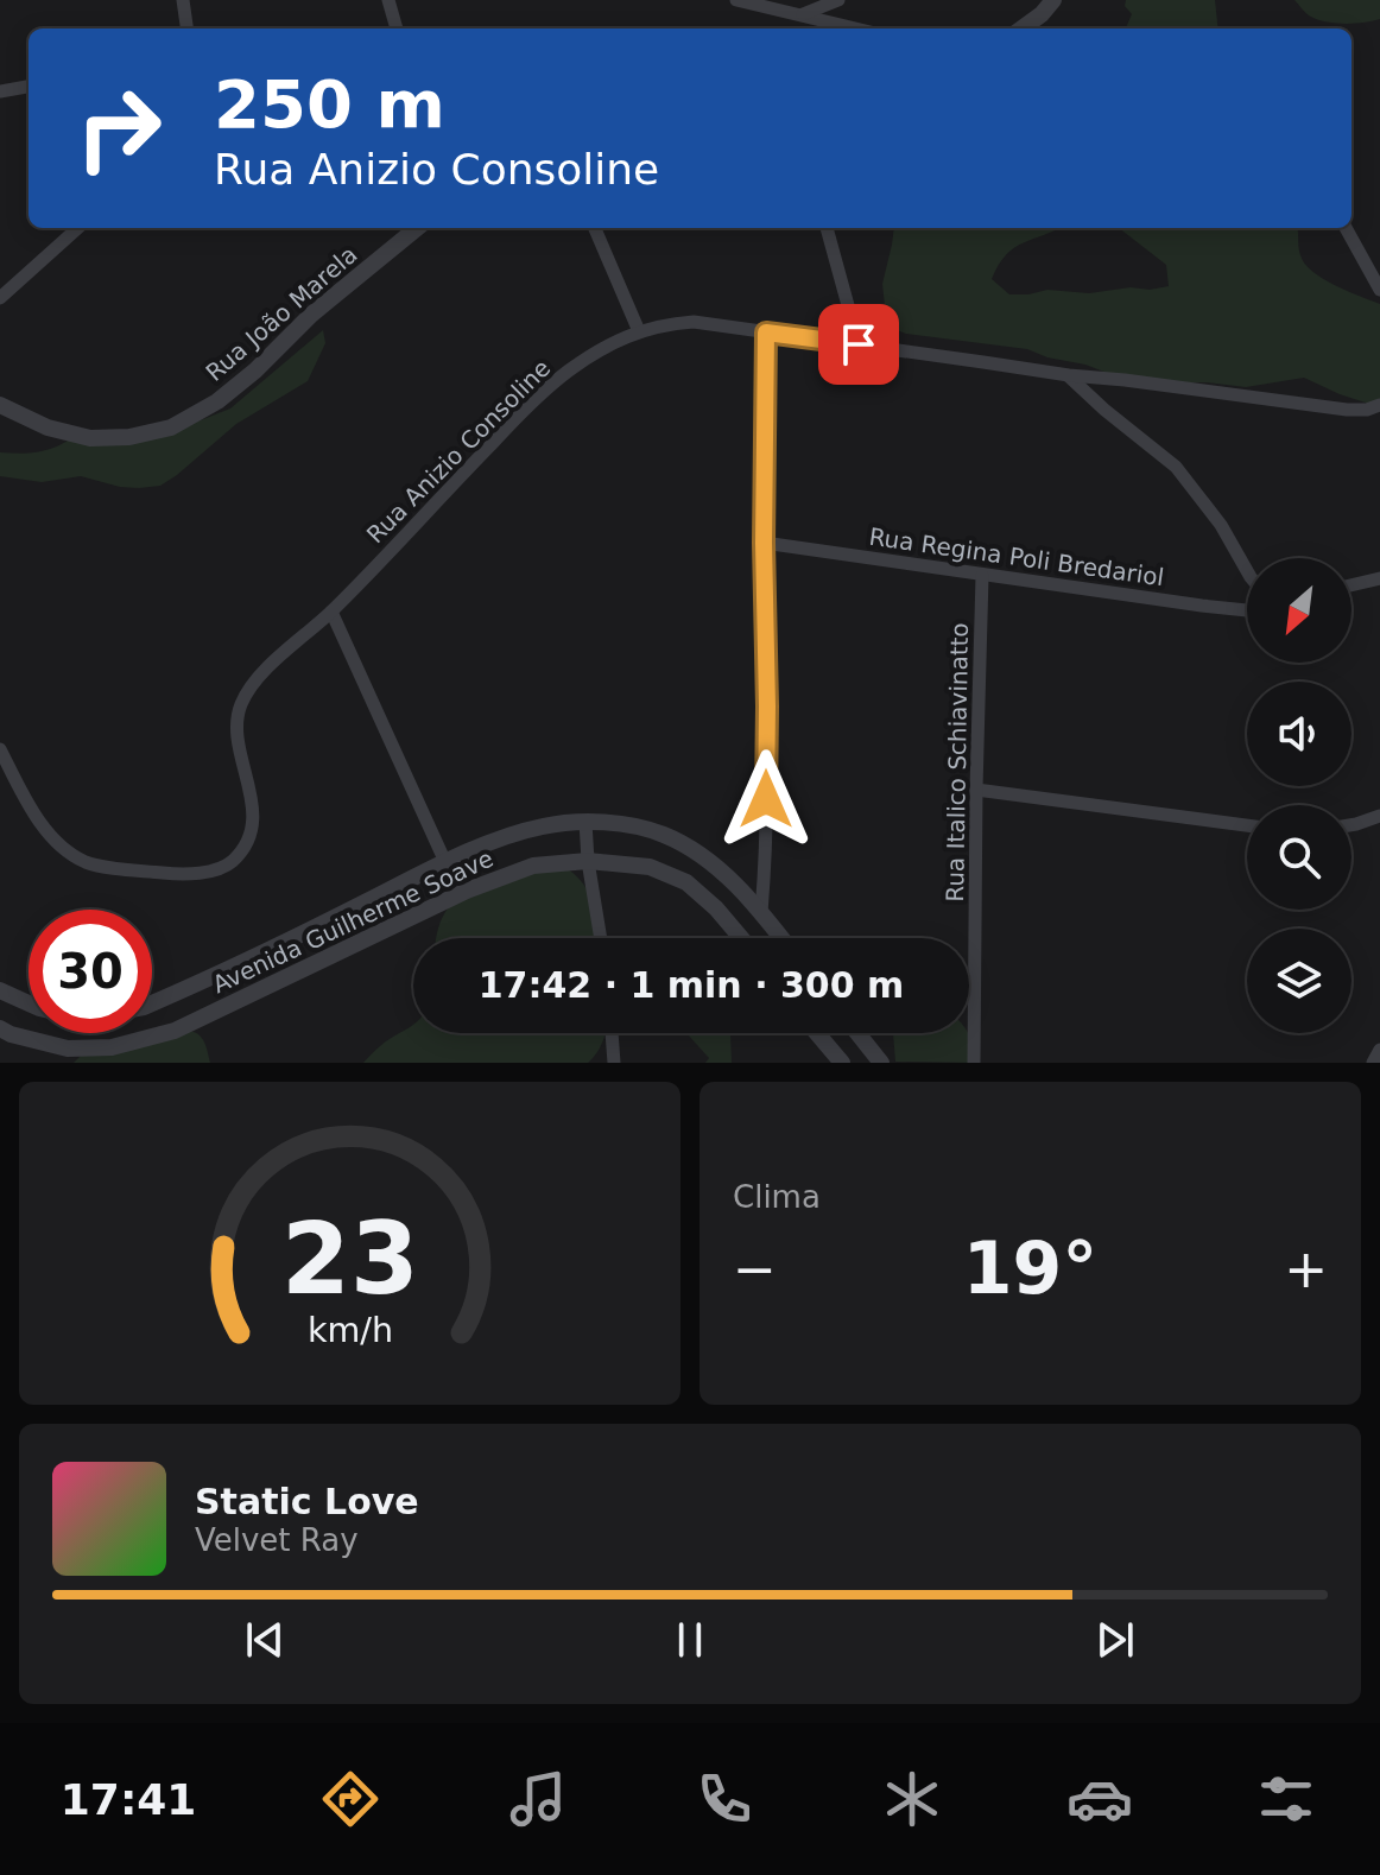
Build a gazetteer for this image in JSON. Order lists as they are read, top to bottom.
{
  "streets": {
    "street": [
      "Rua João Marela",
      "Rua Anizio Consoline",
      "Rua Regina Poli Bredariol",
      "Rua Italico Schiavinatto",
      "Avenida Guilherme Soave"
    ]
  },
  "crossings": [
    ["Rua Regina Poli Bredariol", "Rua Italico Schiavinatto"]
  ],
  "north": "bottom left",
  "page": {
    "turn": ["250 m", "Rua Anizio Consoline"],
    "limit": "30",
    "trip": "17:42 · 1 min · 300 m",
    "tile": "Clima",
    "heat": ["−", "19°", "+"],
    "song": ["Static Love", "Velvet Ray"],
    "tabs": "17:41",
    "gauge": ["23", "km/h"]
  }
}
